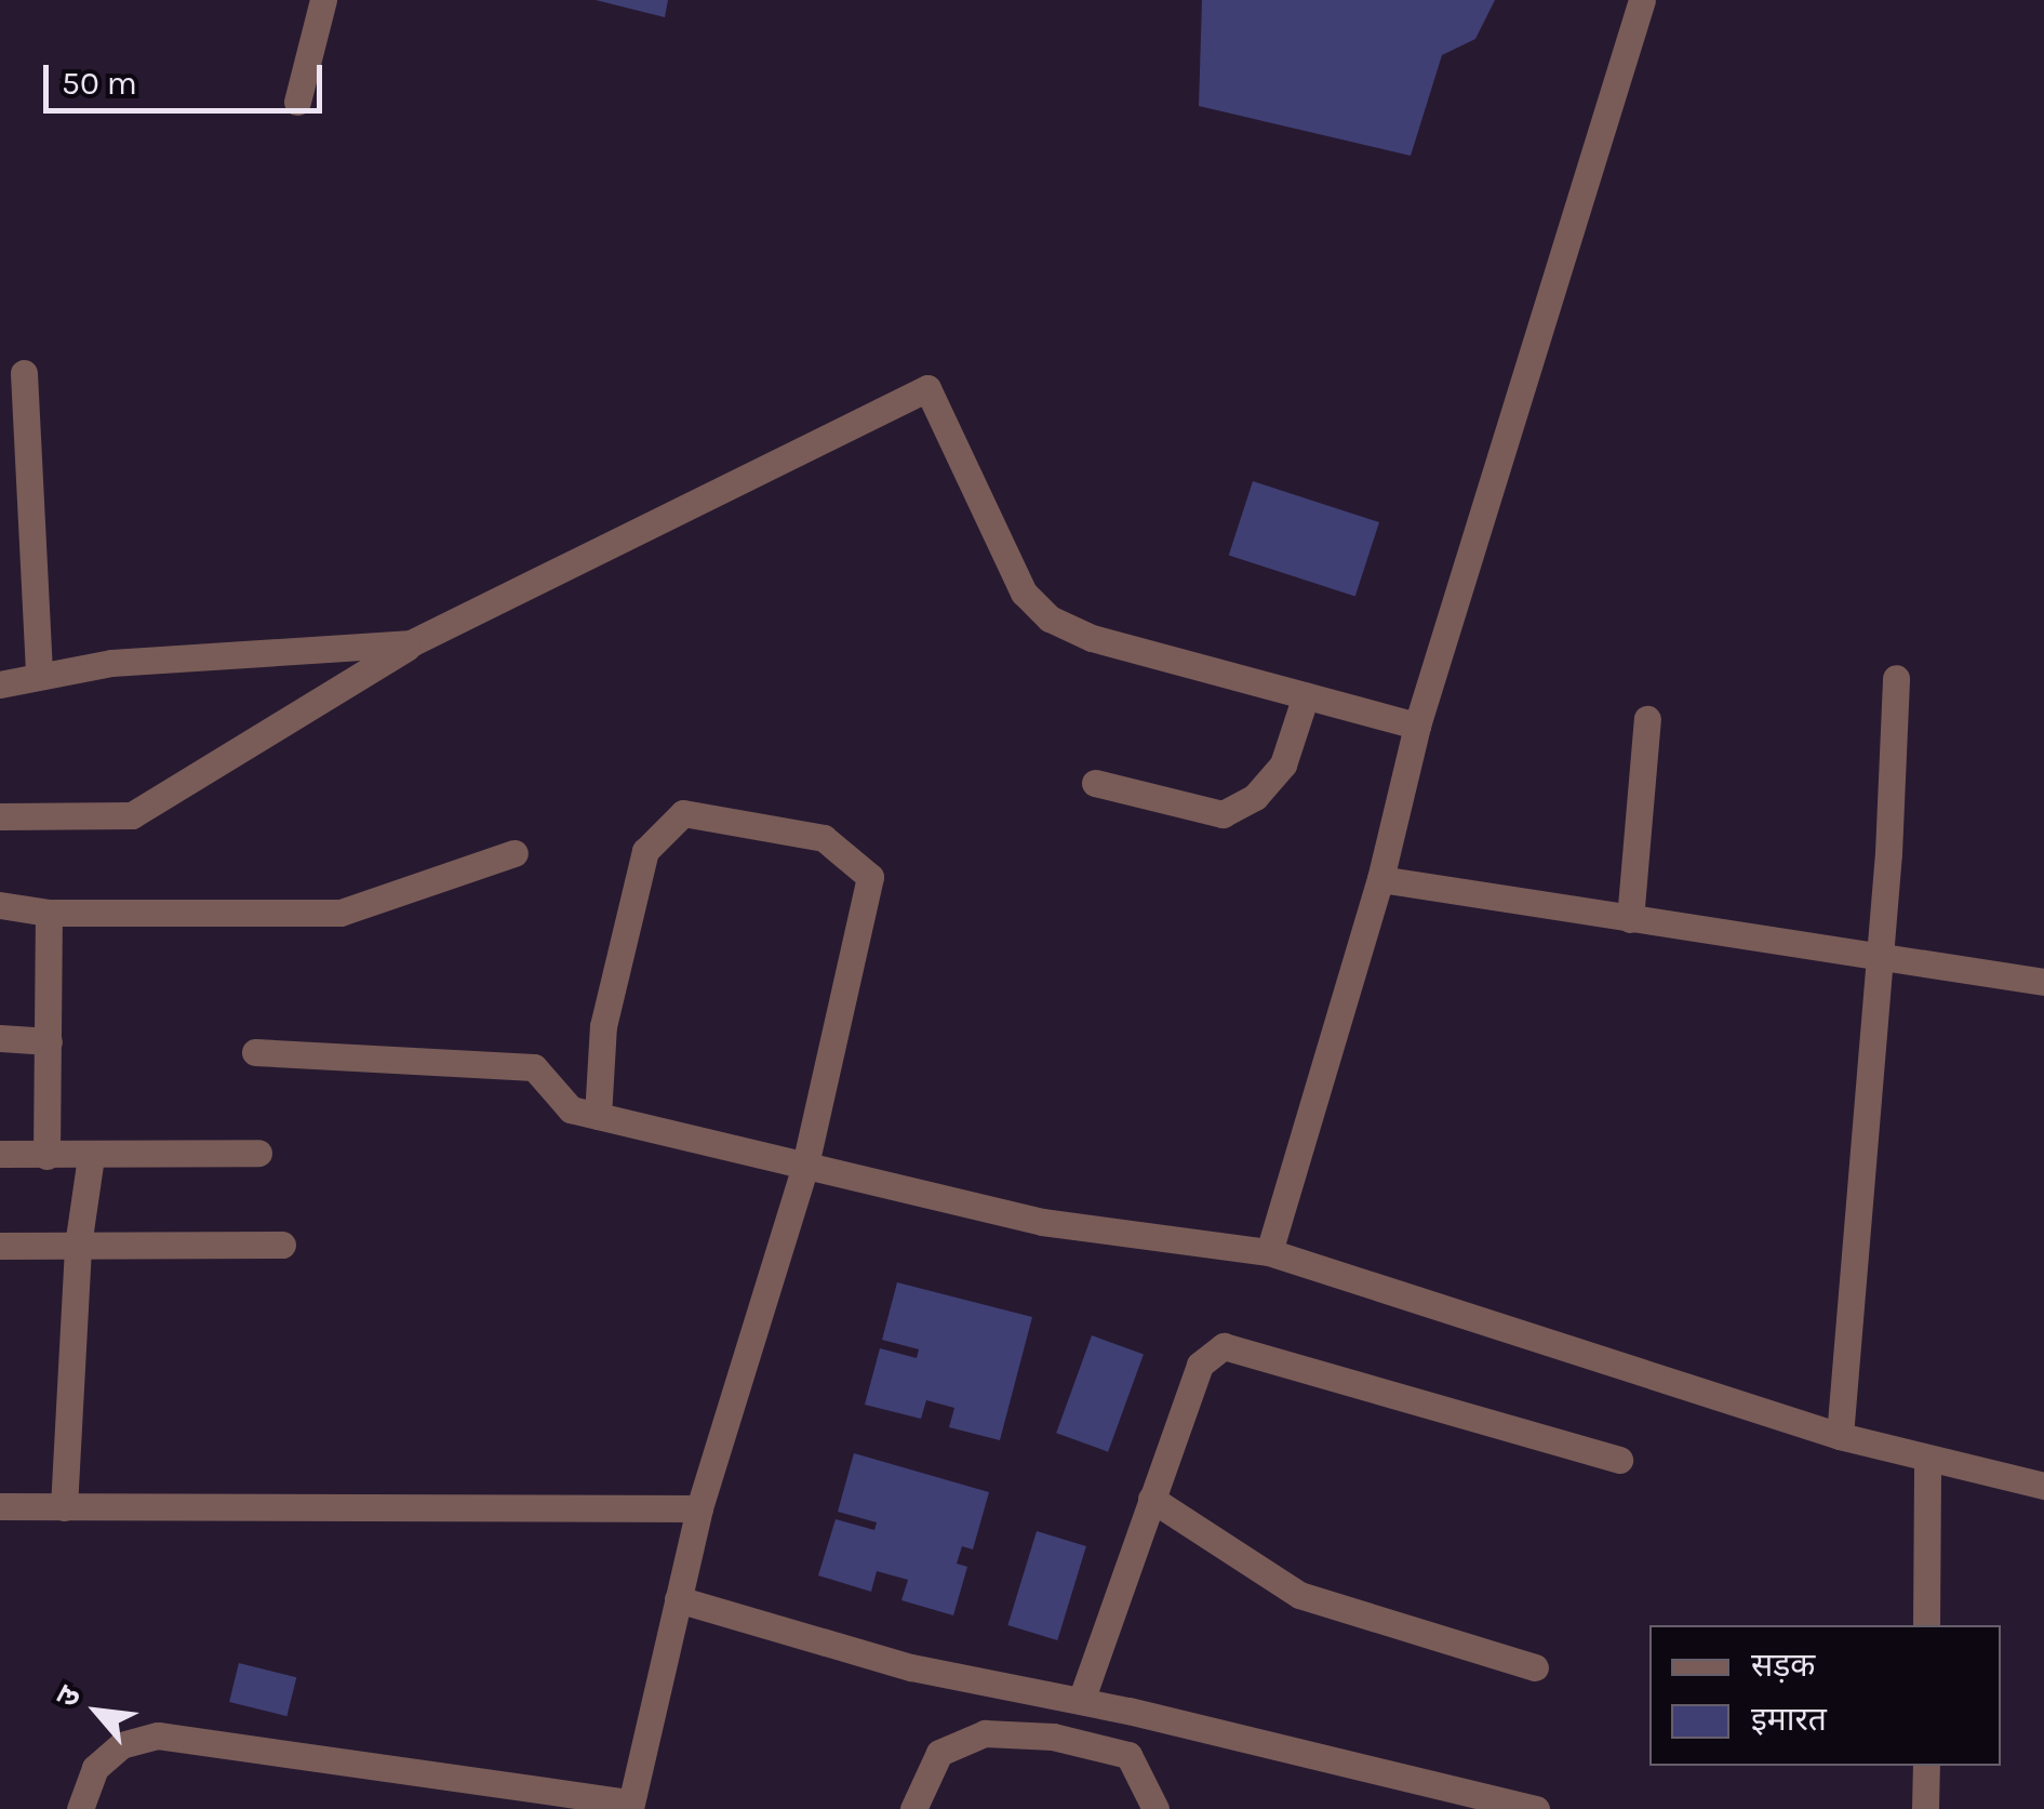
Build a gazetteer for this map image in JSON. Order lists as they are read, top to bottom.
{
  "legend": ["सड़क", "इमारत"],
  "scale_bar": "50 m",
  "north": "top left"
}
